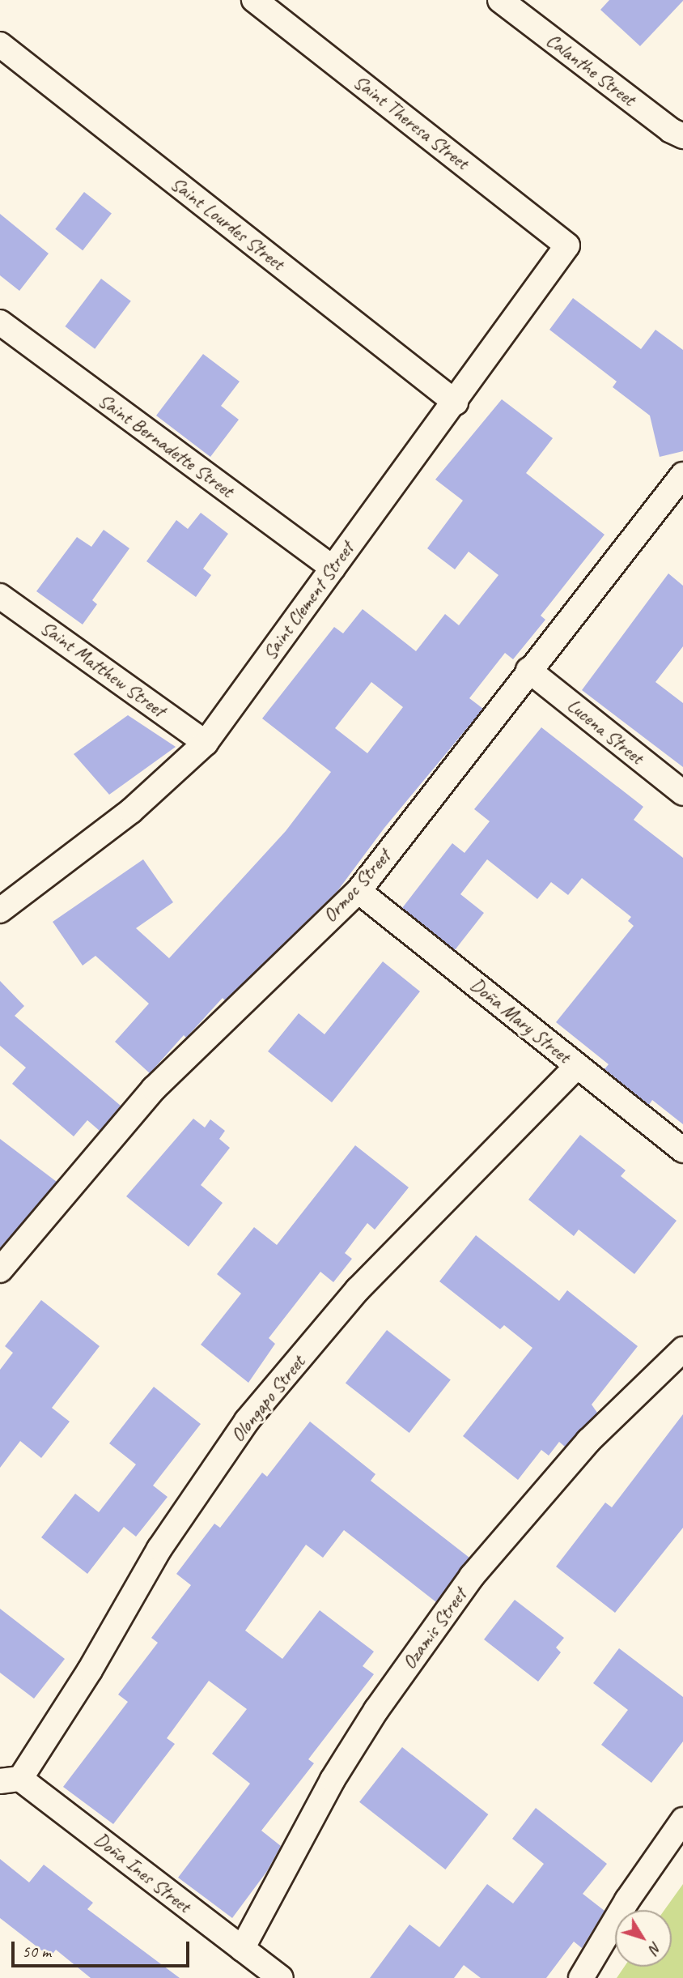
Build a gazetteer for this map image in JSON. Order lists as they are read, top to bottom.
{
  "streets": {
    "street": [
      "Calanthe Street",
      "Saint Theresa Street",
      "Saint Lourdes Street",
      "Saint Bernadette Street",
      "Saint Clement Street",
      "Saint Matthew Street",
      "Lucena Street",
      "Ormoc Street",
      "Doña Mary Street",
      "Olongapo Street",
      "Ozamis Street",
      "Doña Ines Street"
    ]
  },
  "crossings": [
    ["Saint Theresa Street", "Saint Clement Street"],
    ["Saint Lourdes Street", "Saint Clement Street"],
    ["Saint Bernadette Street", "Saint Clement Street"],
    ["Saint Clement Street", "Saint Matthew Street"],
    ["Lucena Street", "Ormoc Street"],
    ["Ormoc Street", "Doña Mary Street"],
    ["Doña Mary Street", "Olongapo Street"],
    ["Olongapo Street", "Doña Ines Street"],
    ["Ozamis Street", "Doña Ines Street"]
  ],
  "scale_bar": "50 m",
  "north": "bottom right"
}
